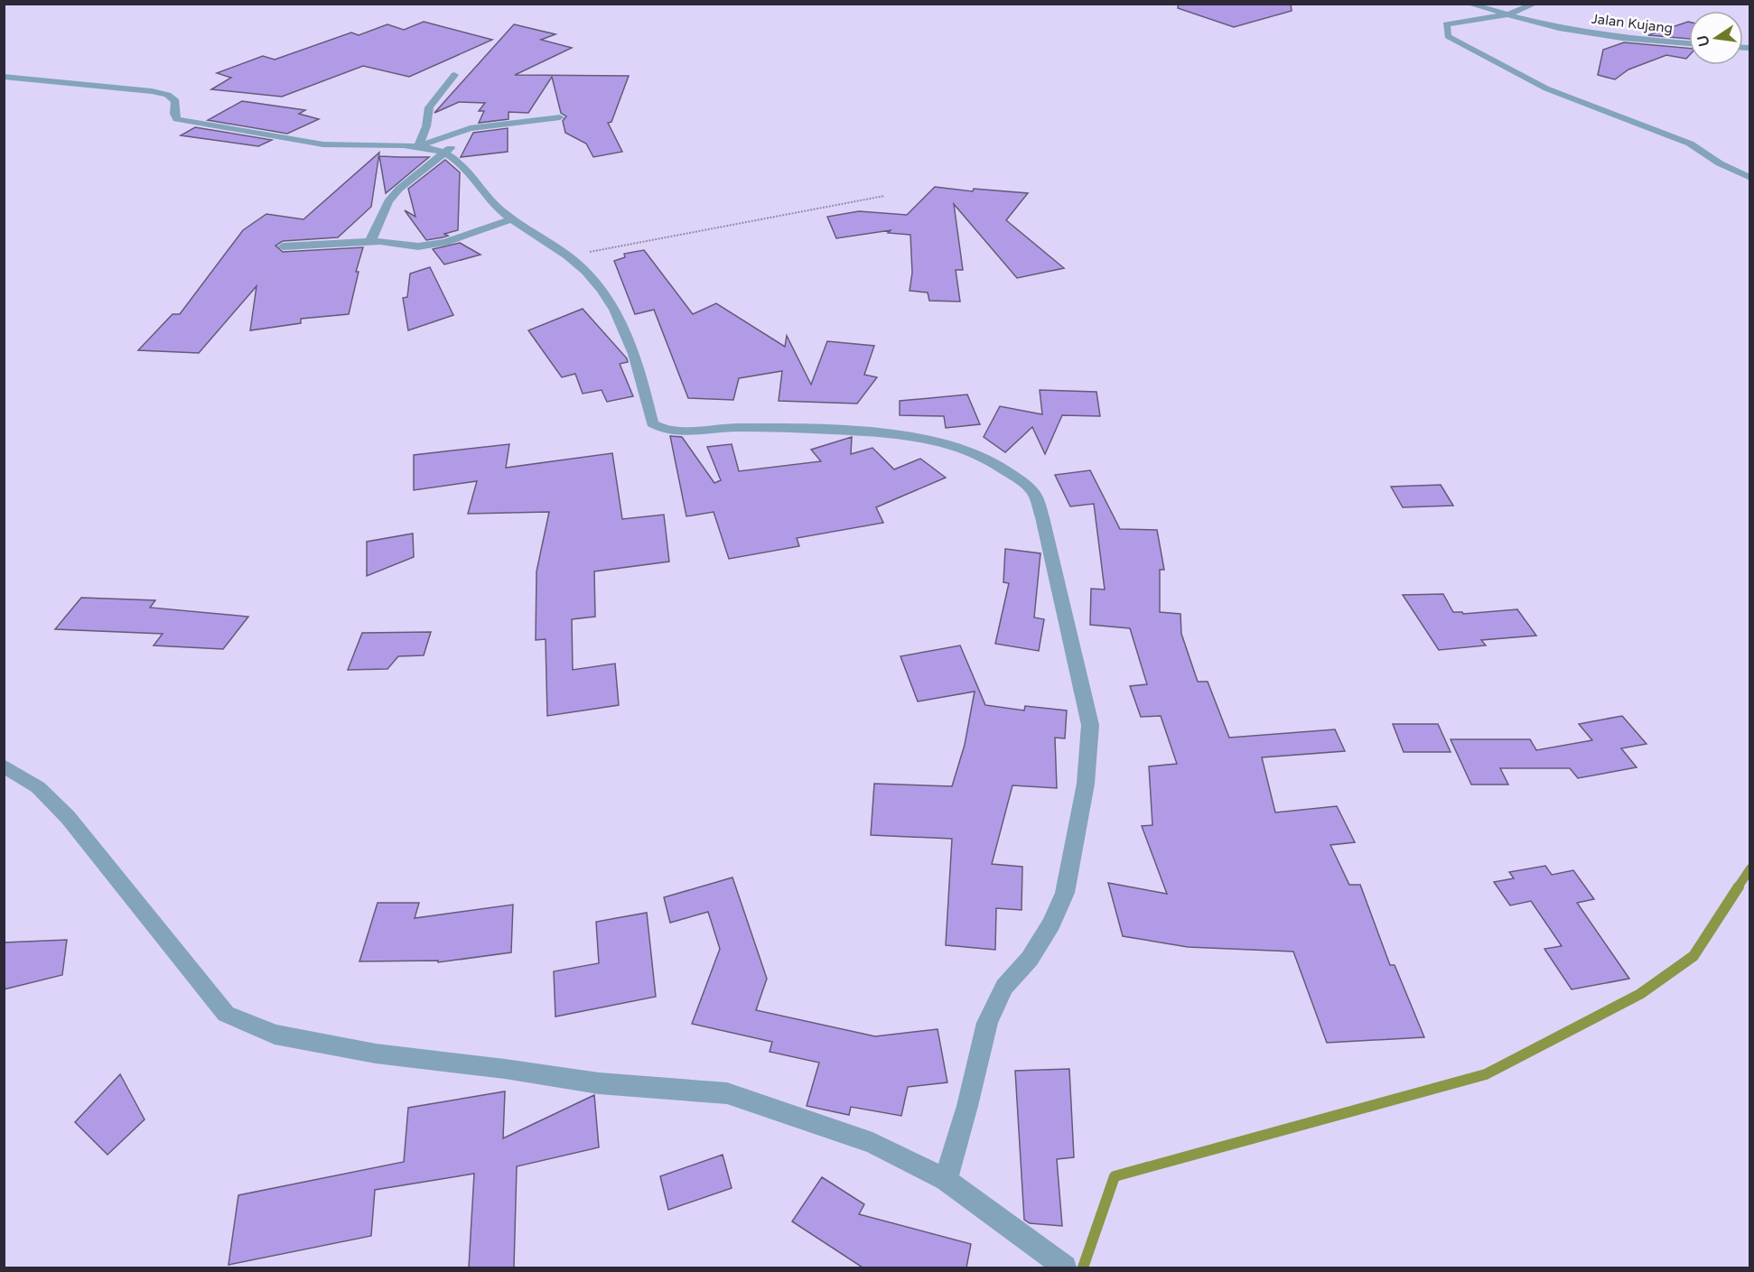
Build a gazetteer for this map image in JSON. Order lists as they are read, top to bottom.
{
  "streets": {
    "street": ["Jalan Kujang"]
  },
  "north": "left"
}
